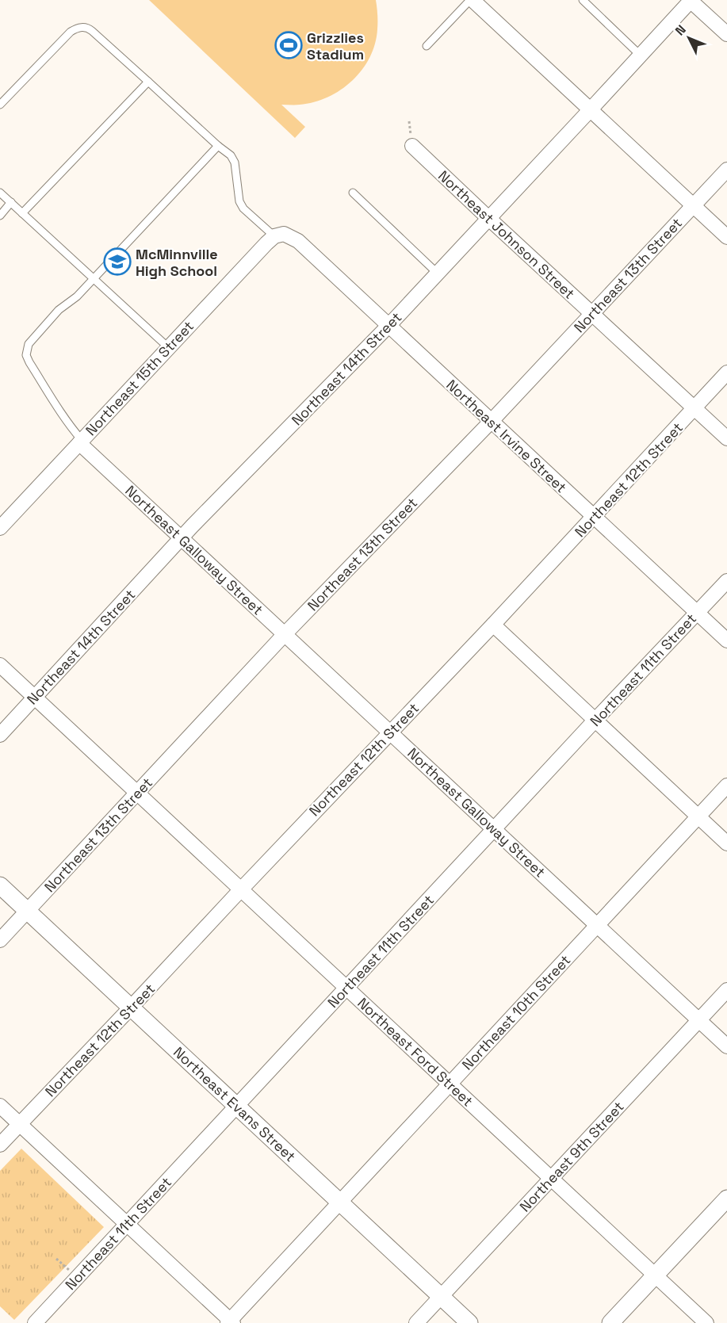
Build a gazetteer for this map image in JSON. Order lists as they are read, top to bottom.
{
  "streets": {
    "street": [
      "Northeast Johnson Street",
      "Northeast 13th Street",
      "Northeast 14th Street",
      "Northeast 15th Street",
      "Northeast Irvine Street",
      "Northeast 12th Street",
      "Northeast Galloway Street",
      "Northeast 11th Street",
      "Northeast 10th Street",
      "Northeast Ford Street",
      "Northeast Evans Street",
      "Northeast 9th Street"
    ]
  },
  "crossings": [
    ["Northeast Johnson Street", "Northeast 13th Street"],
    ["Northeast Johnson Street", "Northeast 14th Street"],
    ["Northeast Johnson Street", "Northeast 12th Street"],
    ["Northeast 13th Street", "Northeast Irvine Street"],
    ["Northeast 13th Street", "Northeast Galloway Street"],
    ["Northeast 13th Street", "Northeast Ford Street"],
    ["Northeast 13th Street", "Northeast Evans Street"],
    ["Northeast 14th Street", "Northeast Irvine Street"],
    ["Northeast 14th Street", "Northeast Galloway Street"],
    ["Northeast 14th Street", "Northeast Ford Street"],
    ["Northeast 15th Street", "Northeast Irvine Street"],
    ["Northeast 15th Street", "Northeast Galloway Street"],
    ["Northeast Irvine Street", "Northeast 12th Street"],
    ["Northeast Irvine Street", "Northeast 11th Street"],
    ["Northeast 12th Street", "Northeast Galloway Street"],
    ["Northeast 12th Street", "Northeast Ford Street"],
    ["Northeast 12th Street", "Northeast Evans Street"],
    ["Northeast Galloway Street", "Northeast 11th Street"],
    ["Northeast Galloway Street", "Northeast 10th Street"],
    ["Northeast Galloway Street", "Northeast 9th Street"],
    ["Northeast 11th Street", "Northeast Ford Street"],
    ["Northeast 11th Street", "Northeast Evans Street"],
    ["Northeast 10th Street", "Northeast Ford Street"],
    ["Northeast 10th Street", "Northeast Evans Street"],
    ["Northeast Ford Street", "Northeast 9th Street"],
    ["Northeast Evans Street", "Northeast 9th Street"]
  ],
  "places": {
    "sports": ["Grizzlies Stadium"],
    "school or university": ["McMinnville High School"]
  },
  "north": "top left"
}
